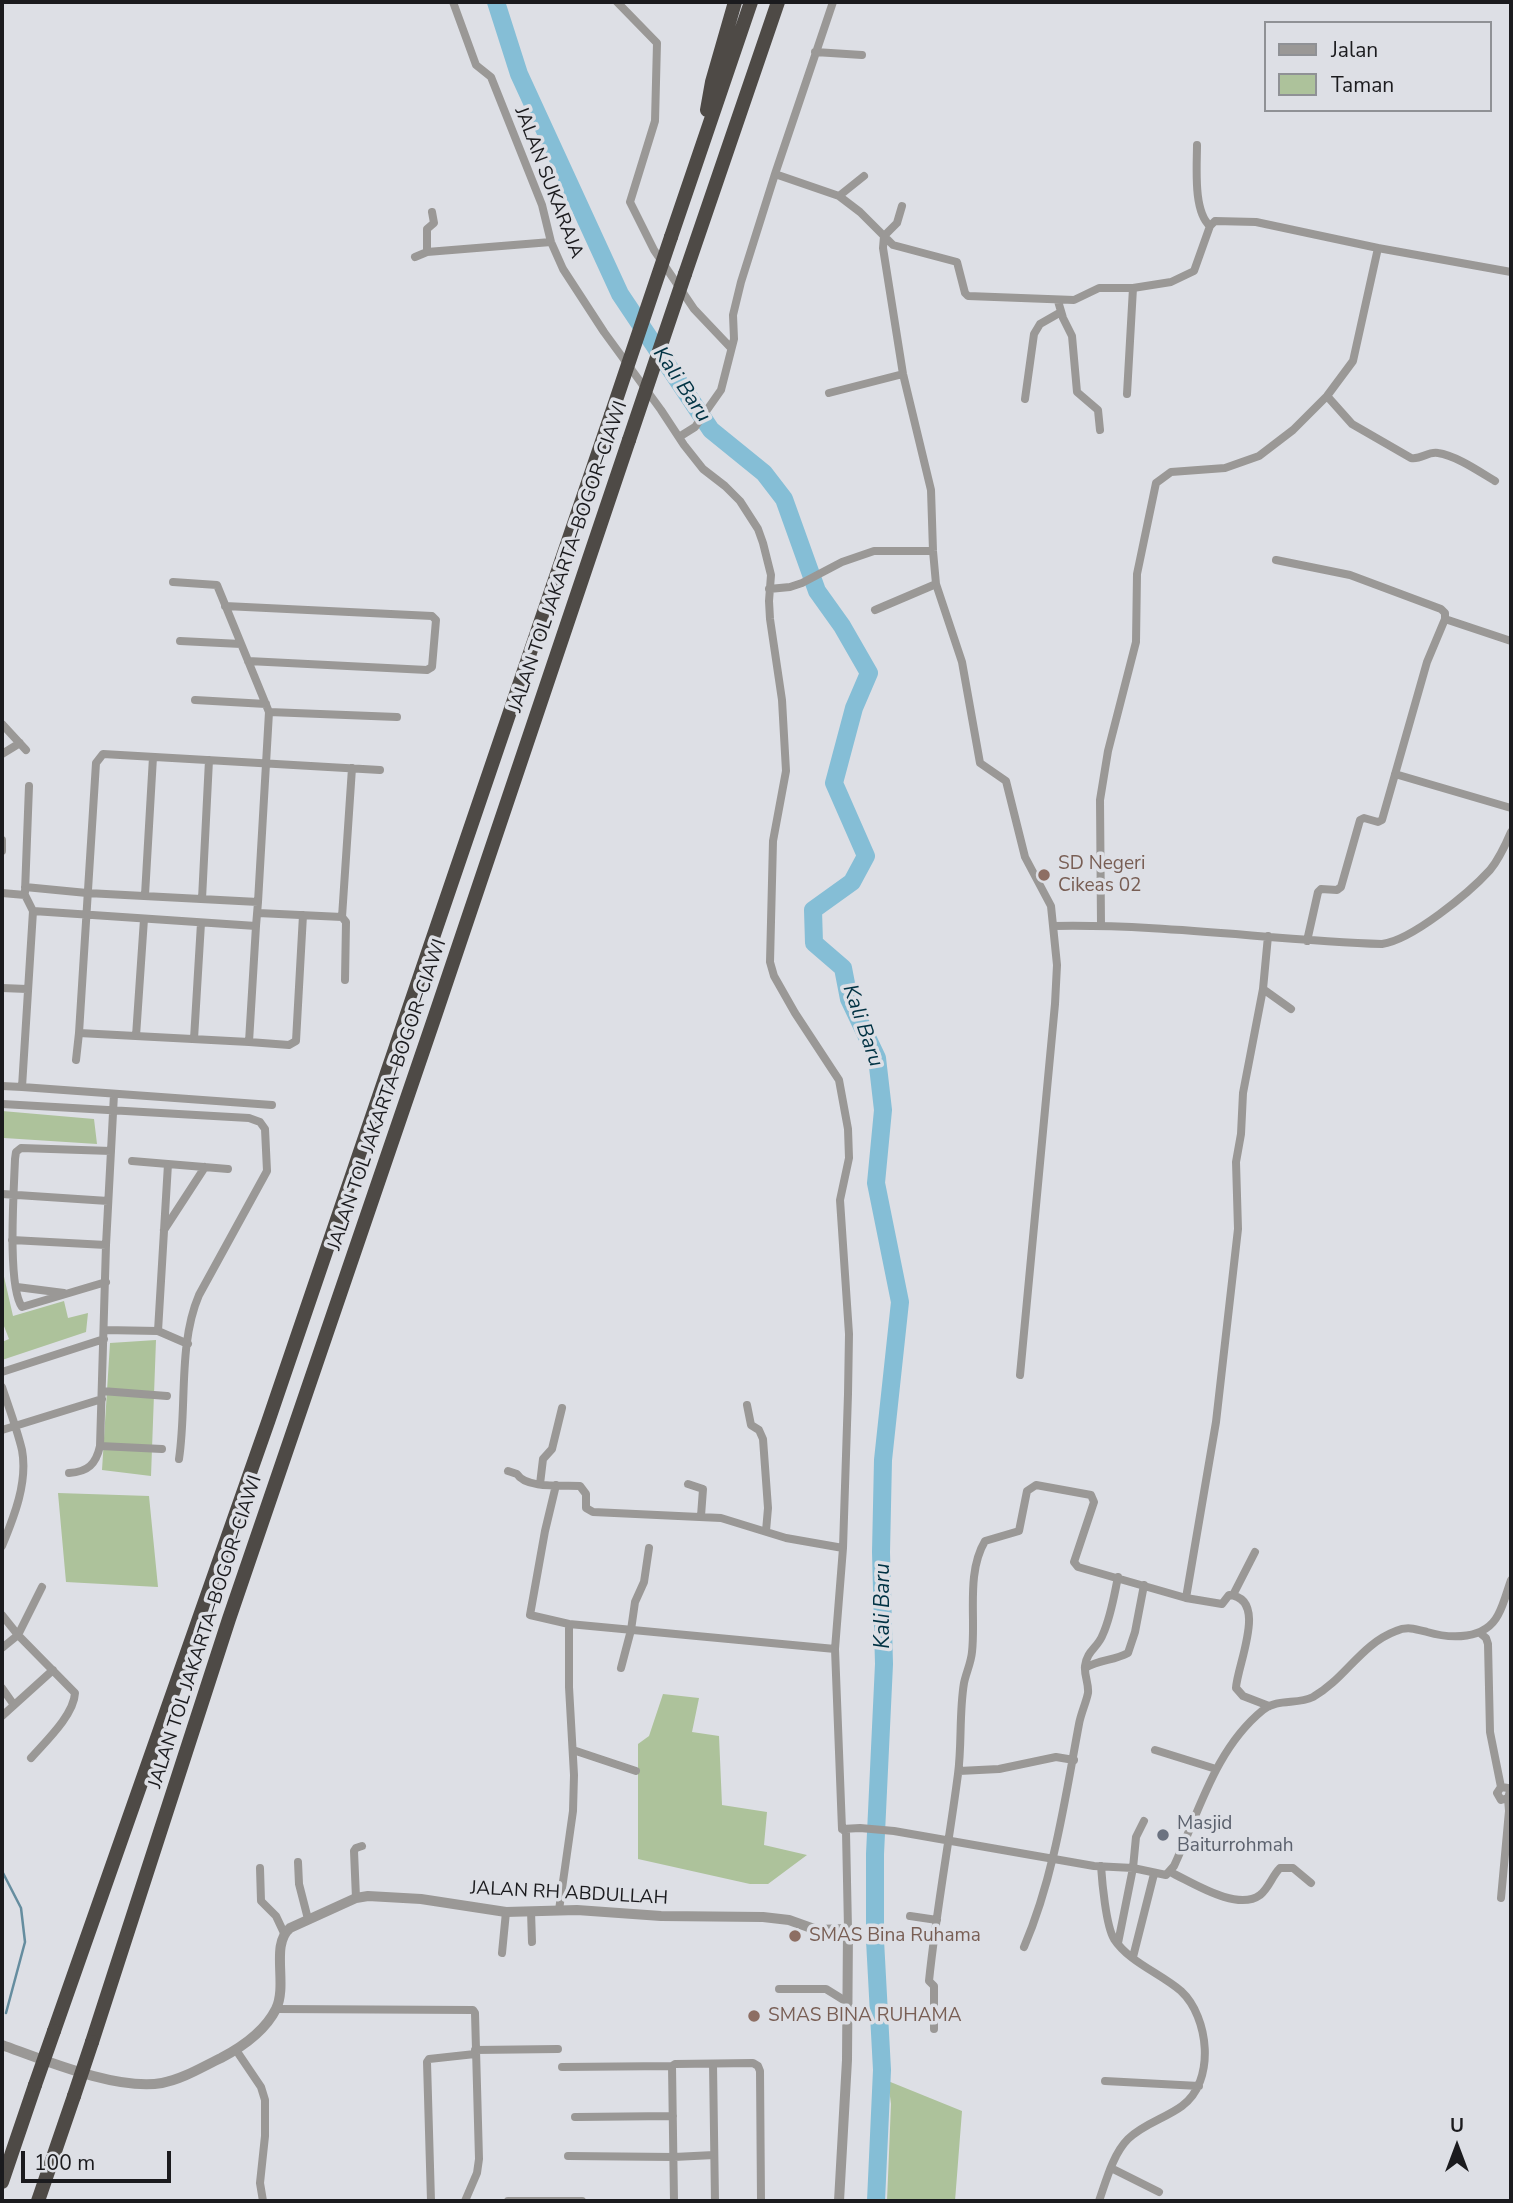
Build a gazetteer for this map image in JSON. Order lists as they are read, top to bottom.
{
  "streets": {
    "highway": ["JALAN TOL JAKARTA–BOGOR–CIAWI"],
    "street": ["JALAN SUKARAJA", "JALAN RH ABDULLAH"]
  },
  "crossings": [
    ["JALAN SUKARAJA", "JALAN RH ABDULLAH"]
  ],
  "water": ["Kali Baru"],
  "places": [
    "SD Negeri Cikeas 02",
    "Masjid Baiturrohmah",
    "SMAS Bina Ruhama",
    "SMAS BINA RUHAMA"
  ],
  "legend": ["Jalan", "Taman"],
  "scale_bar": "100 m",
  "north": "top"
}
